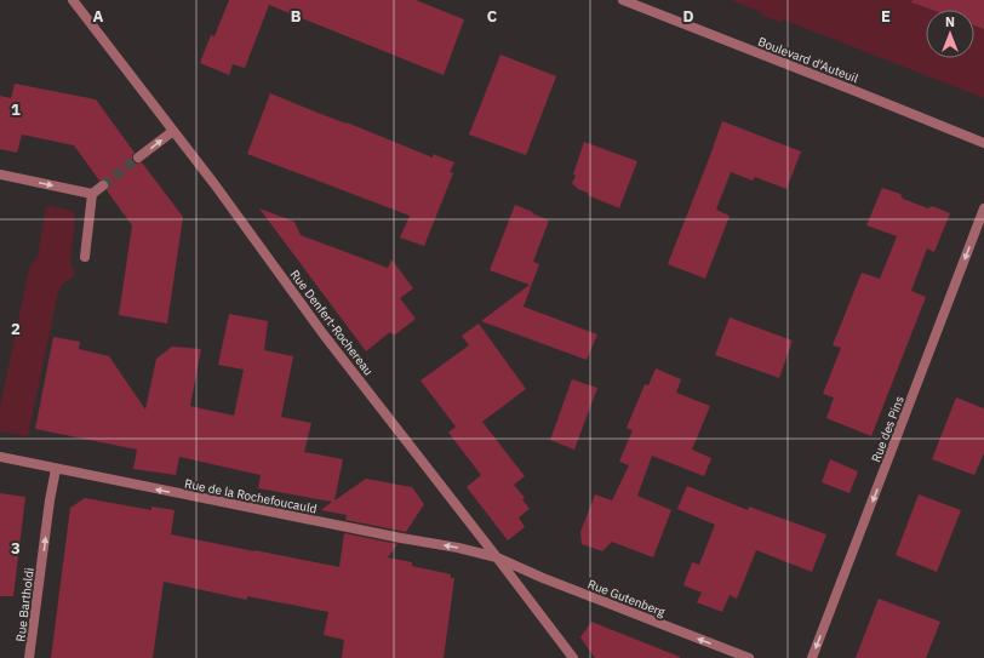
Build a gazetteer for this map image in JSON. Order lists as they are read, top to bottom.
{
  "streets": {
    "street": [
      "Boulevard d'Auteuil",
      "Rue Denfert-Rochereau",
      "Rue des Pins",
      "Rue de la Rochefoucauld",
      "Rue Gutenberg",
      "Rue Bartholdi"
    ]
  },
  "crossings": [
    ["Rue Denfert-Rochereau", "Rue de la Rochefoucauld"],
    ["Rue Denfert-Rochereau", "Rue Gutenberg"],
    ["Rue de la Rochefoucauld", "Rue Gutenberg"],
    ["Rue de la Rochefoucauld", "Rue Bartholdi"]
  ],
  "one_way": [
    "Rue des Pins",
    "Rue de la Rochefoucauld",
    "Rue Gutenberg",
    "Rue Bartholdi"
  ],
  "north": "top",
  "grid": {
    "columns": [
      "A",
      "B",
      "C",
      "D",
      "E"
    ],
    "rows": ["1", "2", "3"]
  }
}
